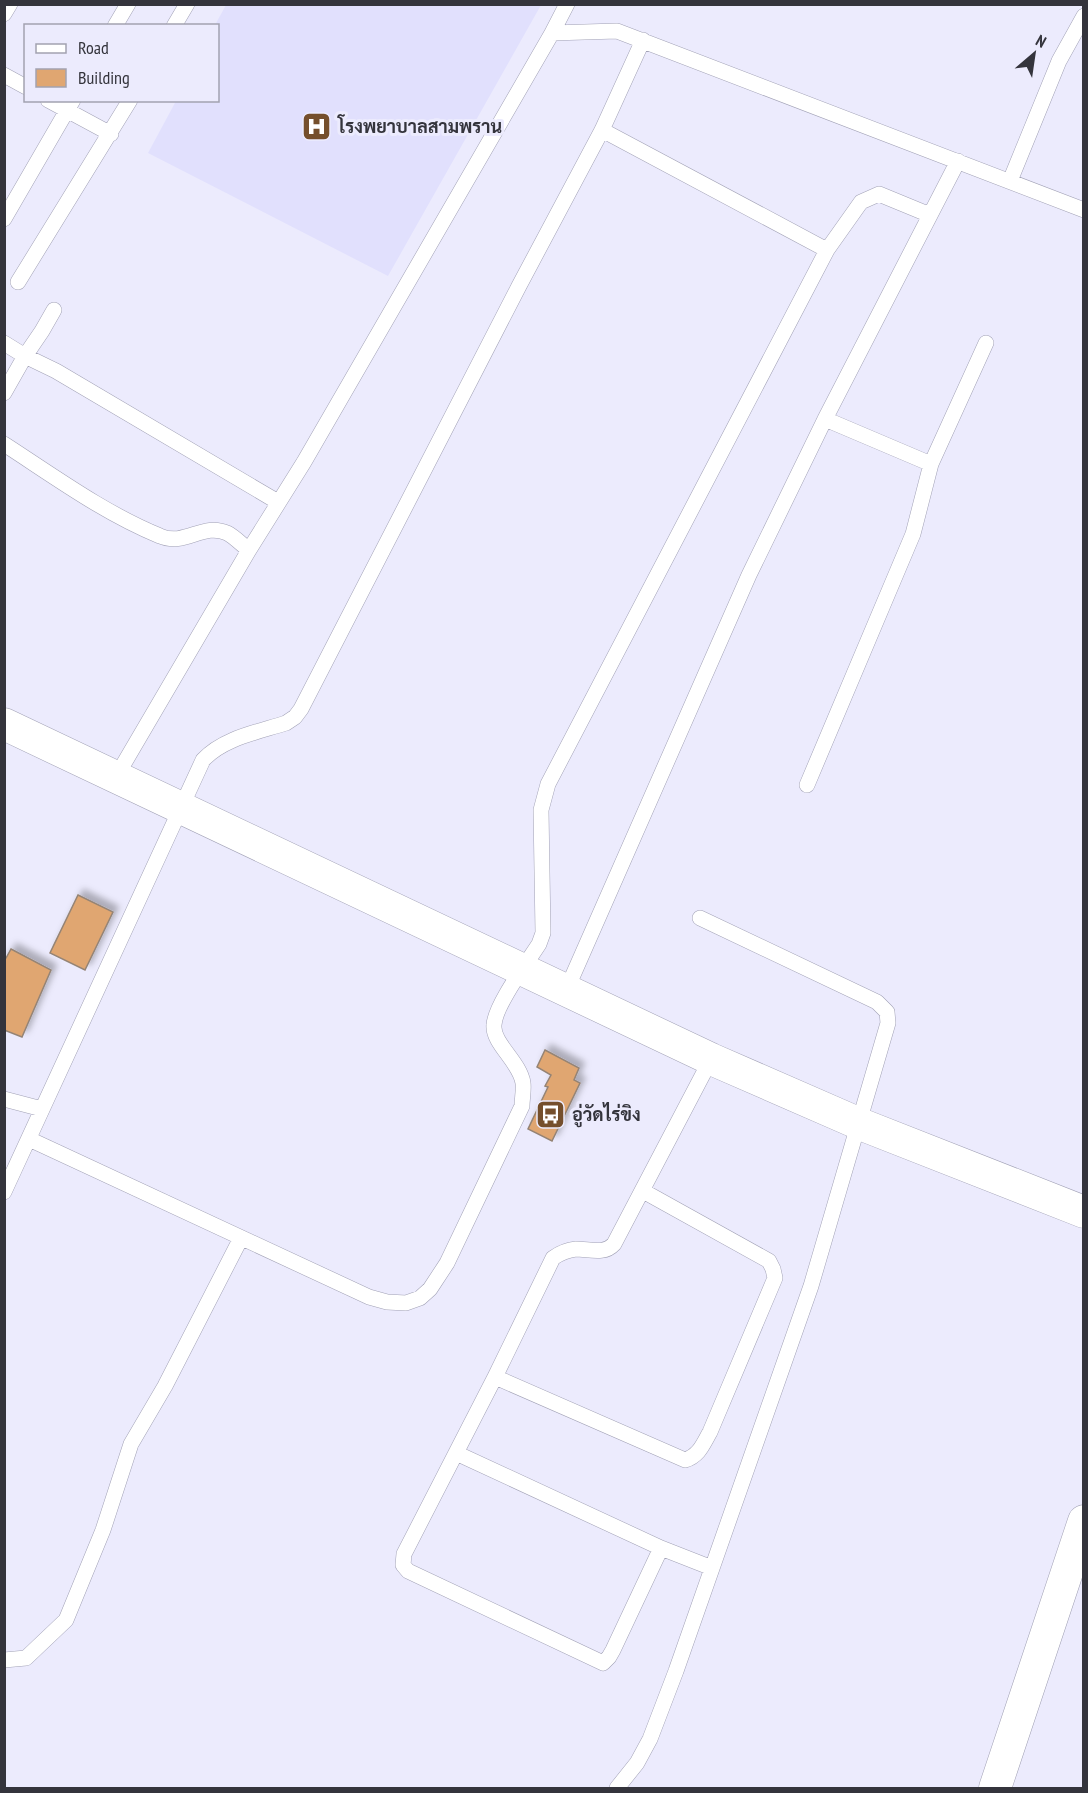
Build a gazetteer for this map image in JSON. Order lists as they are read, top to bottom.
{
  "places": {
    "hospital": ["โรงพยาบาลสามพราน"],
    "bus stop": ["อู่วัดไร่ขิง"]
  },
  "legend": ["Road", "Building"],
  "north": "top right"
}
